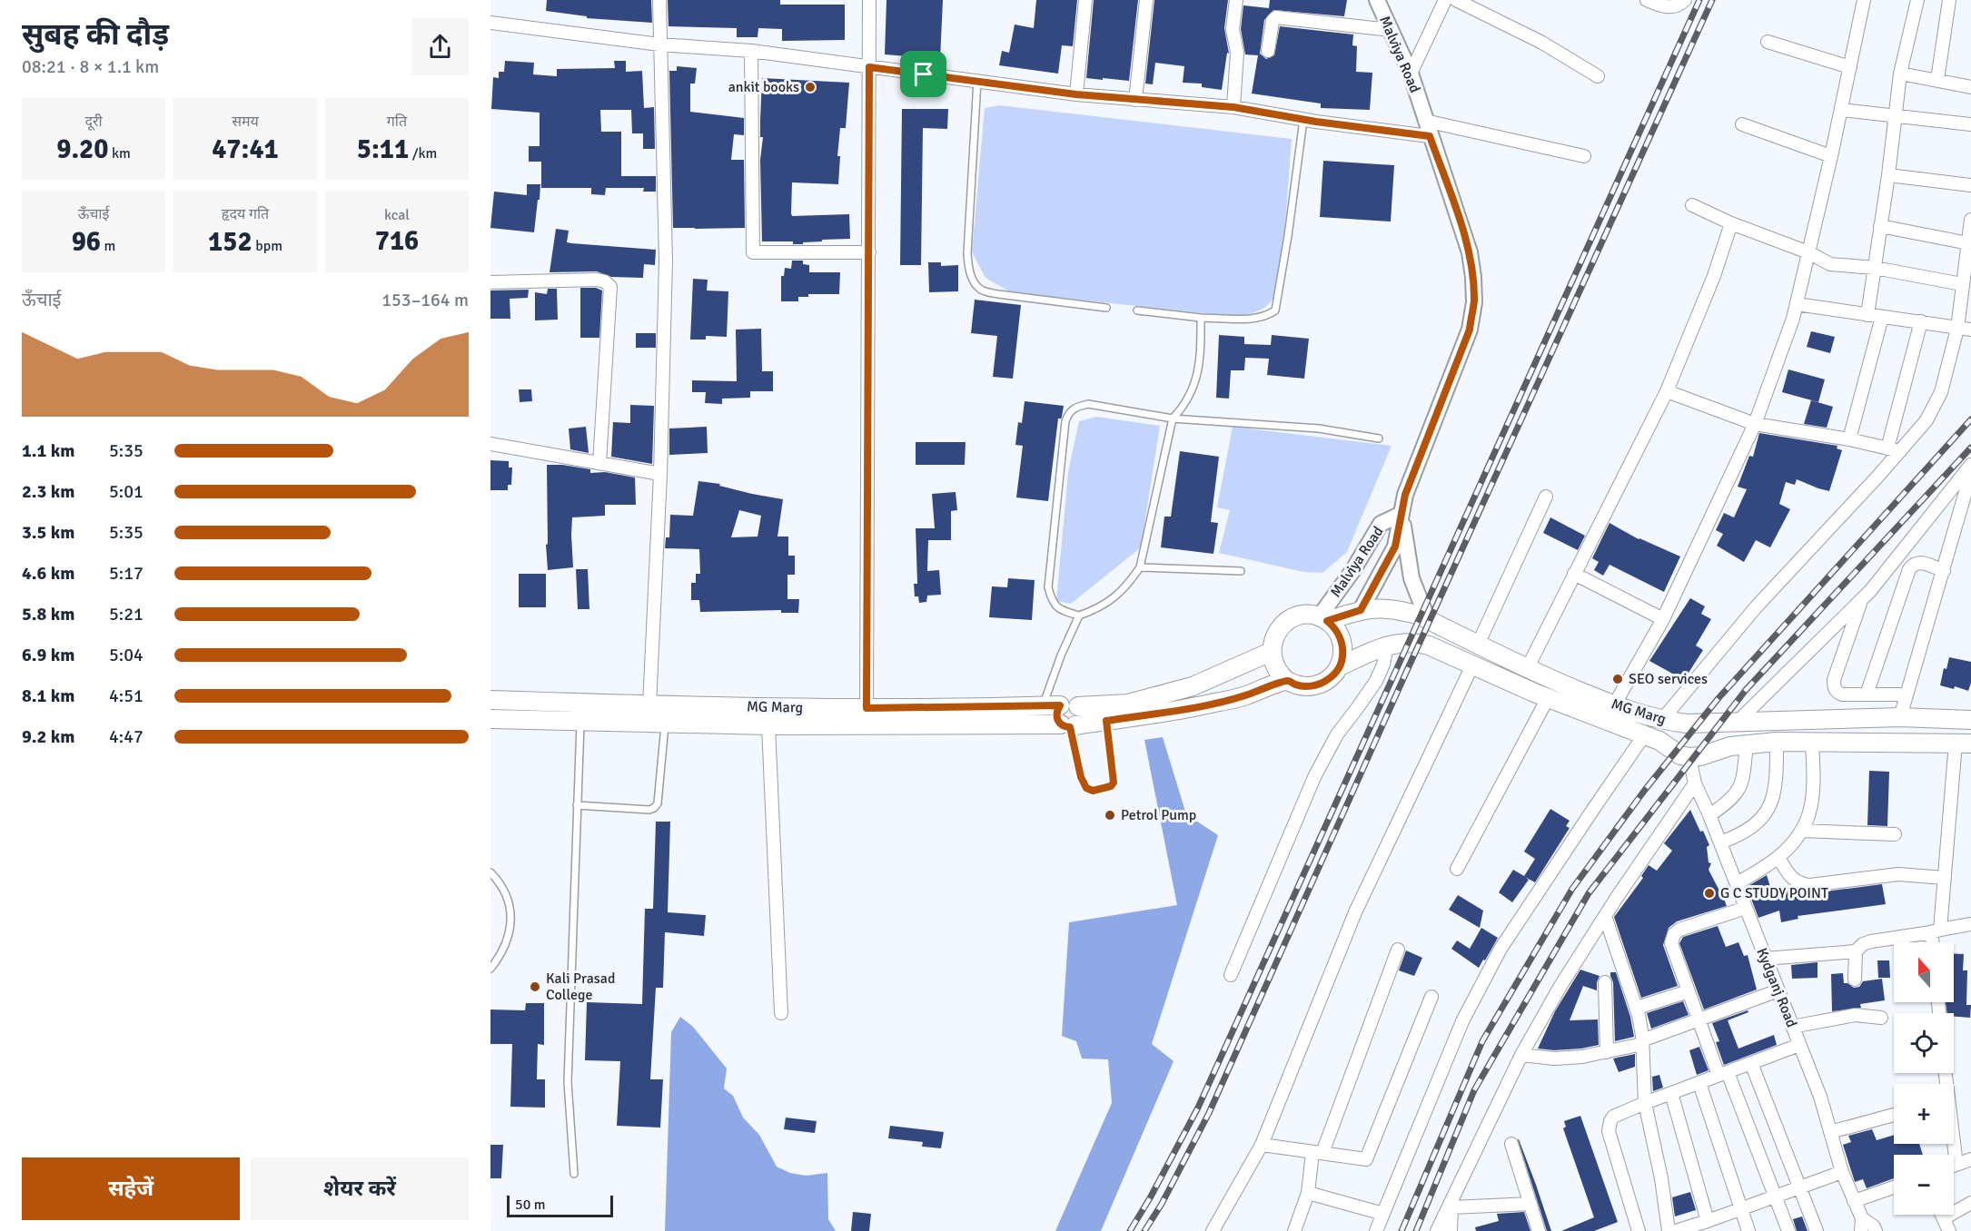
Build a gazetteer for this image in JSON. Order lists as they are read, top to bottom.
{
  "streets": {
    "main road": ["MG Marg"],
    "street": ["Malviya Road", "Kydganj Road"]
  },
  "crossings": [
    ["Malviya Road", "MG Marg"],
    ["MG Marg", "Kydganj Road"]
  ],
  "places": [
    "ankit books",
    "SEO services",
    "Petrol Pump",
    "G C STUDY POINT",
    "Kali Prasad College"
  ],
  "scale_bar": "50 m",
  "north": "top",
  "page": {
    "heading": ["सुबह की दौड़", "08:21 · 8 × 1.1 km"],
    "stats": [
      ["दूरी", "9.20 km"],
      ["समय", "47:41"],
      ["गति", "5:11 /km"],
      ["ऊँचाई", "96 m"],
      ["हृदय गति", "152 bpm"],
      ["kcal", "716"]
    ],
    "chart": ["ऊँचाई", "153–164 m"],
    "list": [
      {
        "name": "1.1 km",
        "note": "5:35"
      },
      {
        "name": "2.3 km",
        "note": "5:01"
      },
      {
        "name": "3.5 km",
        "note": "5:35"
      },
      {
        "name": "4.6 km",
        "note": "5:17"
      },
      {
        "name": "5.8 km",
        "note": "5:21"
      },
      {
        "name": "6.9 km",
        "note": "5:04"
      },
      {
        "name": "8.1 km",
        "note": "4:51"
      },
      {
        "name": "9.2 km",
        "note": "4:47"
      }
    ],
    "map_buttons": ["+", "−"],
    "buttons": ["सहेजें", "शेयर करें"],
    "scale": "50 m"
  }
}
